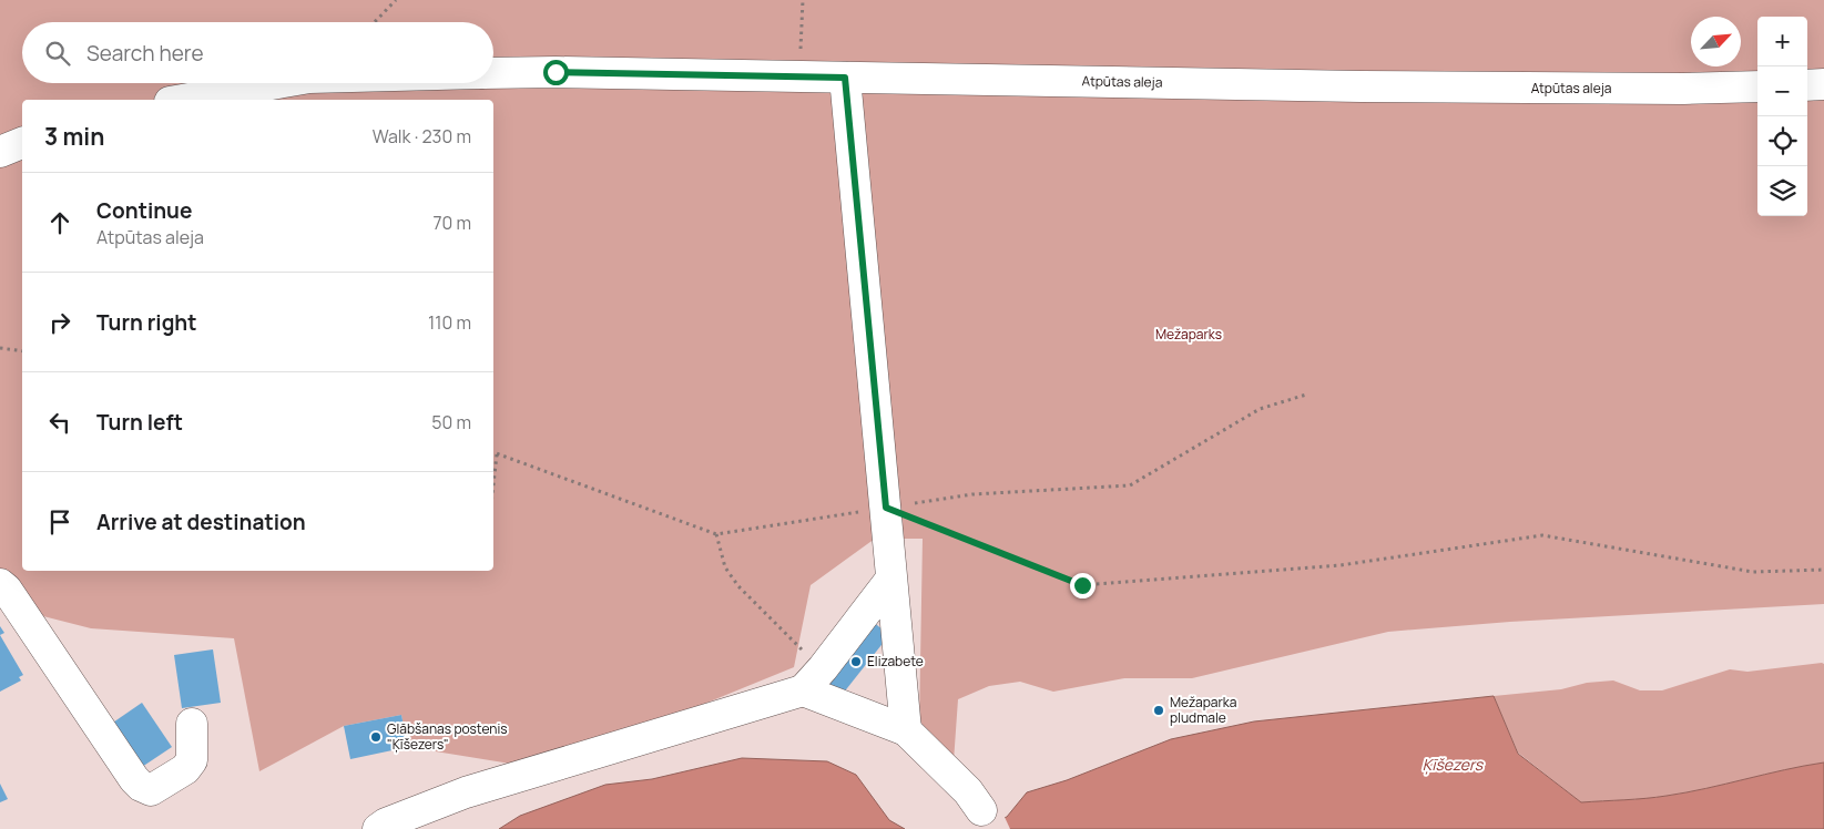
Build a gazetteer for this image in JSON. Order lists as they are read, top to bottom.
{
  "streets": {
    "street": ["Atpūtas aleja"]
  },
  "water": ["Ķīšezers"],
  "parks": ["Mežaparks"],
  "places": ["Elizabete", "Mežaparka pludmale", "Glābšanas postenis \"Ķīšezers\""],
  "north": "top right",
  "page": {
    "map_buttons": ["+", "−"],
    "search": "Search here",
    "heading": ["3 min", "Walk · 230 m"],
    "list": [
      ["Continue", "Atpūtas aleja", "70 m"],
      ["Turn right", "110 m"],
      ["Turn left", "50 m"],
      "Arrive at destination"
    ]
  }
}
